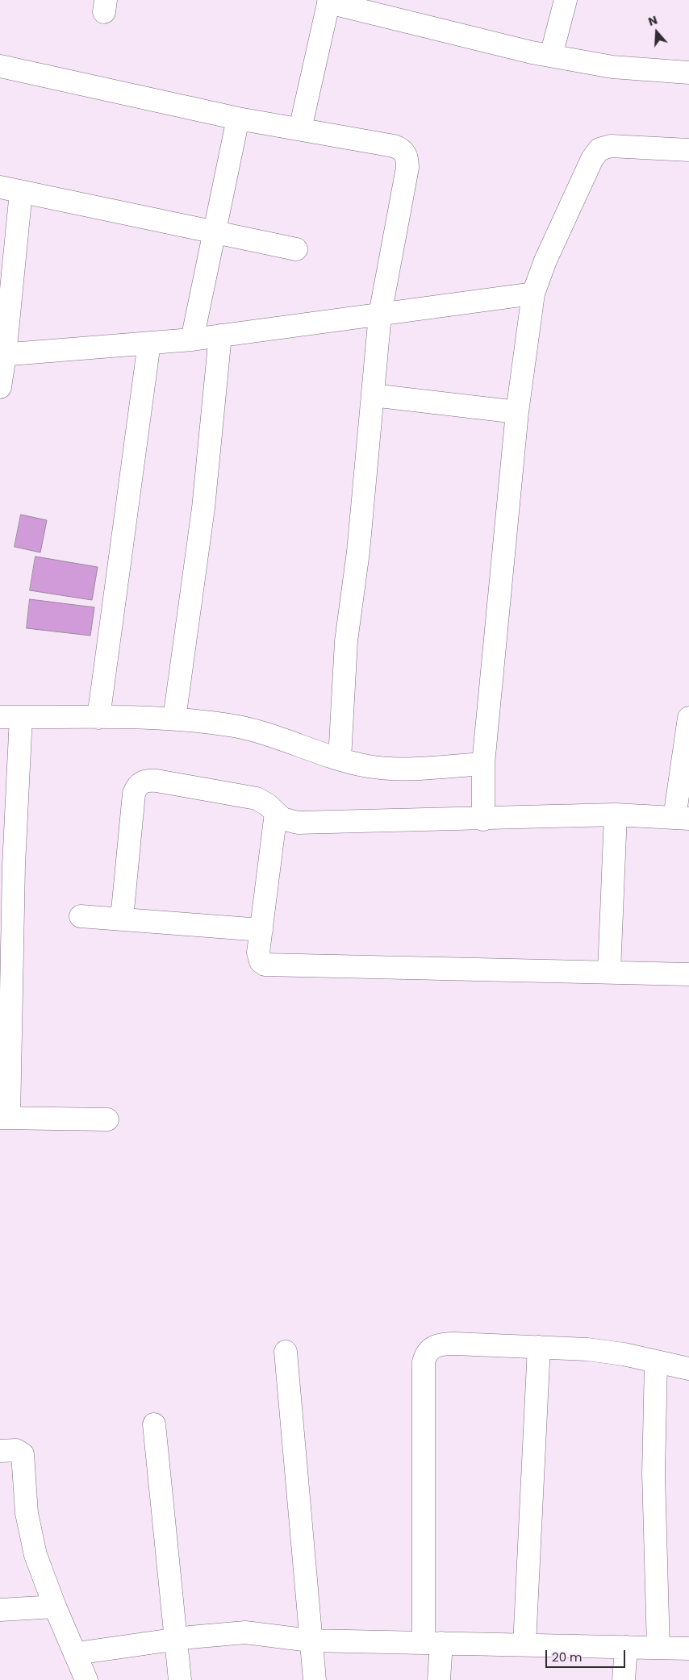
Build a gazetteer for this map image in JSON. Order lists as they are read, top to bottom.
{
  "scale_bar": "20 m",
  "north": "top"
}
